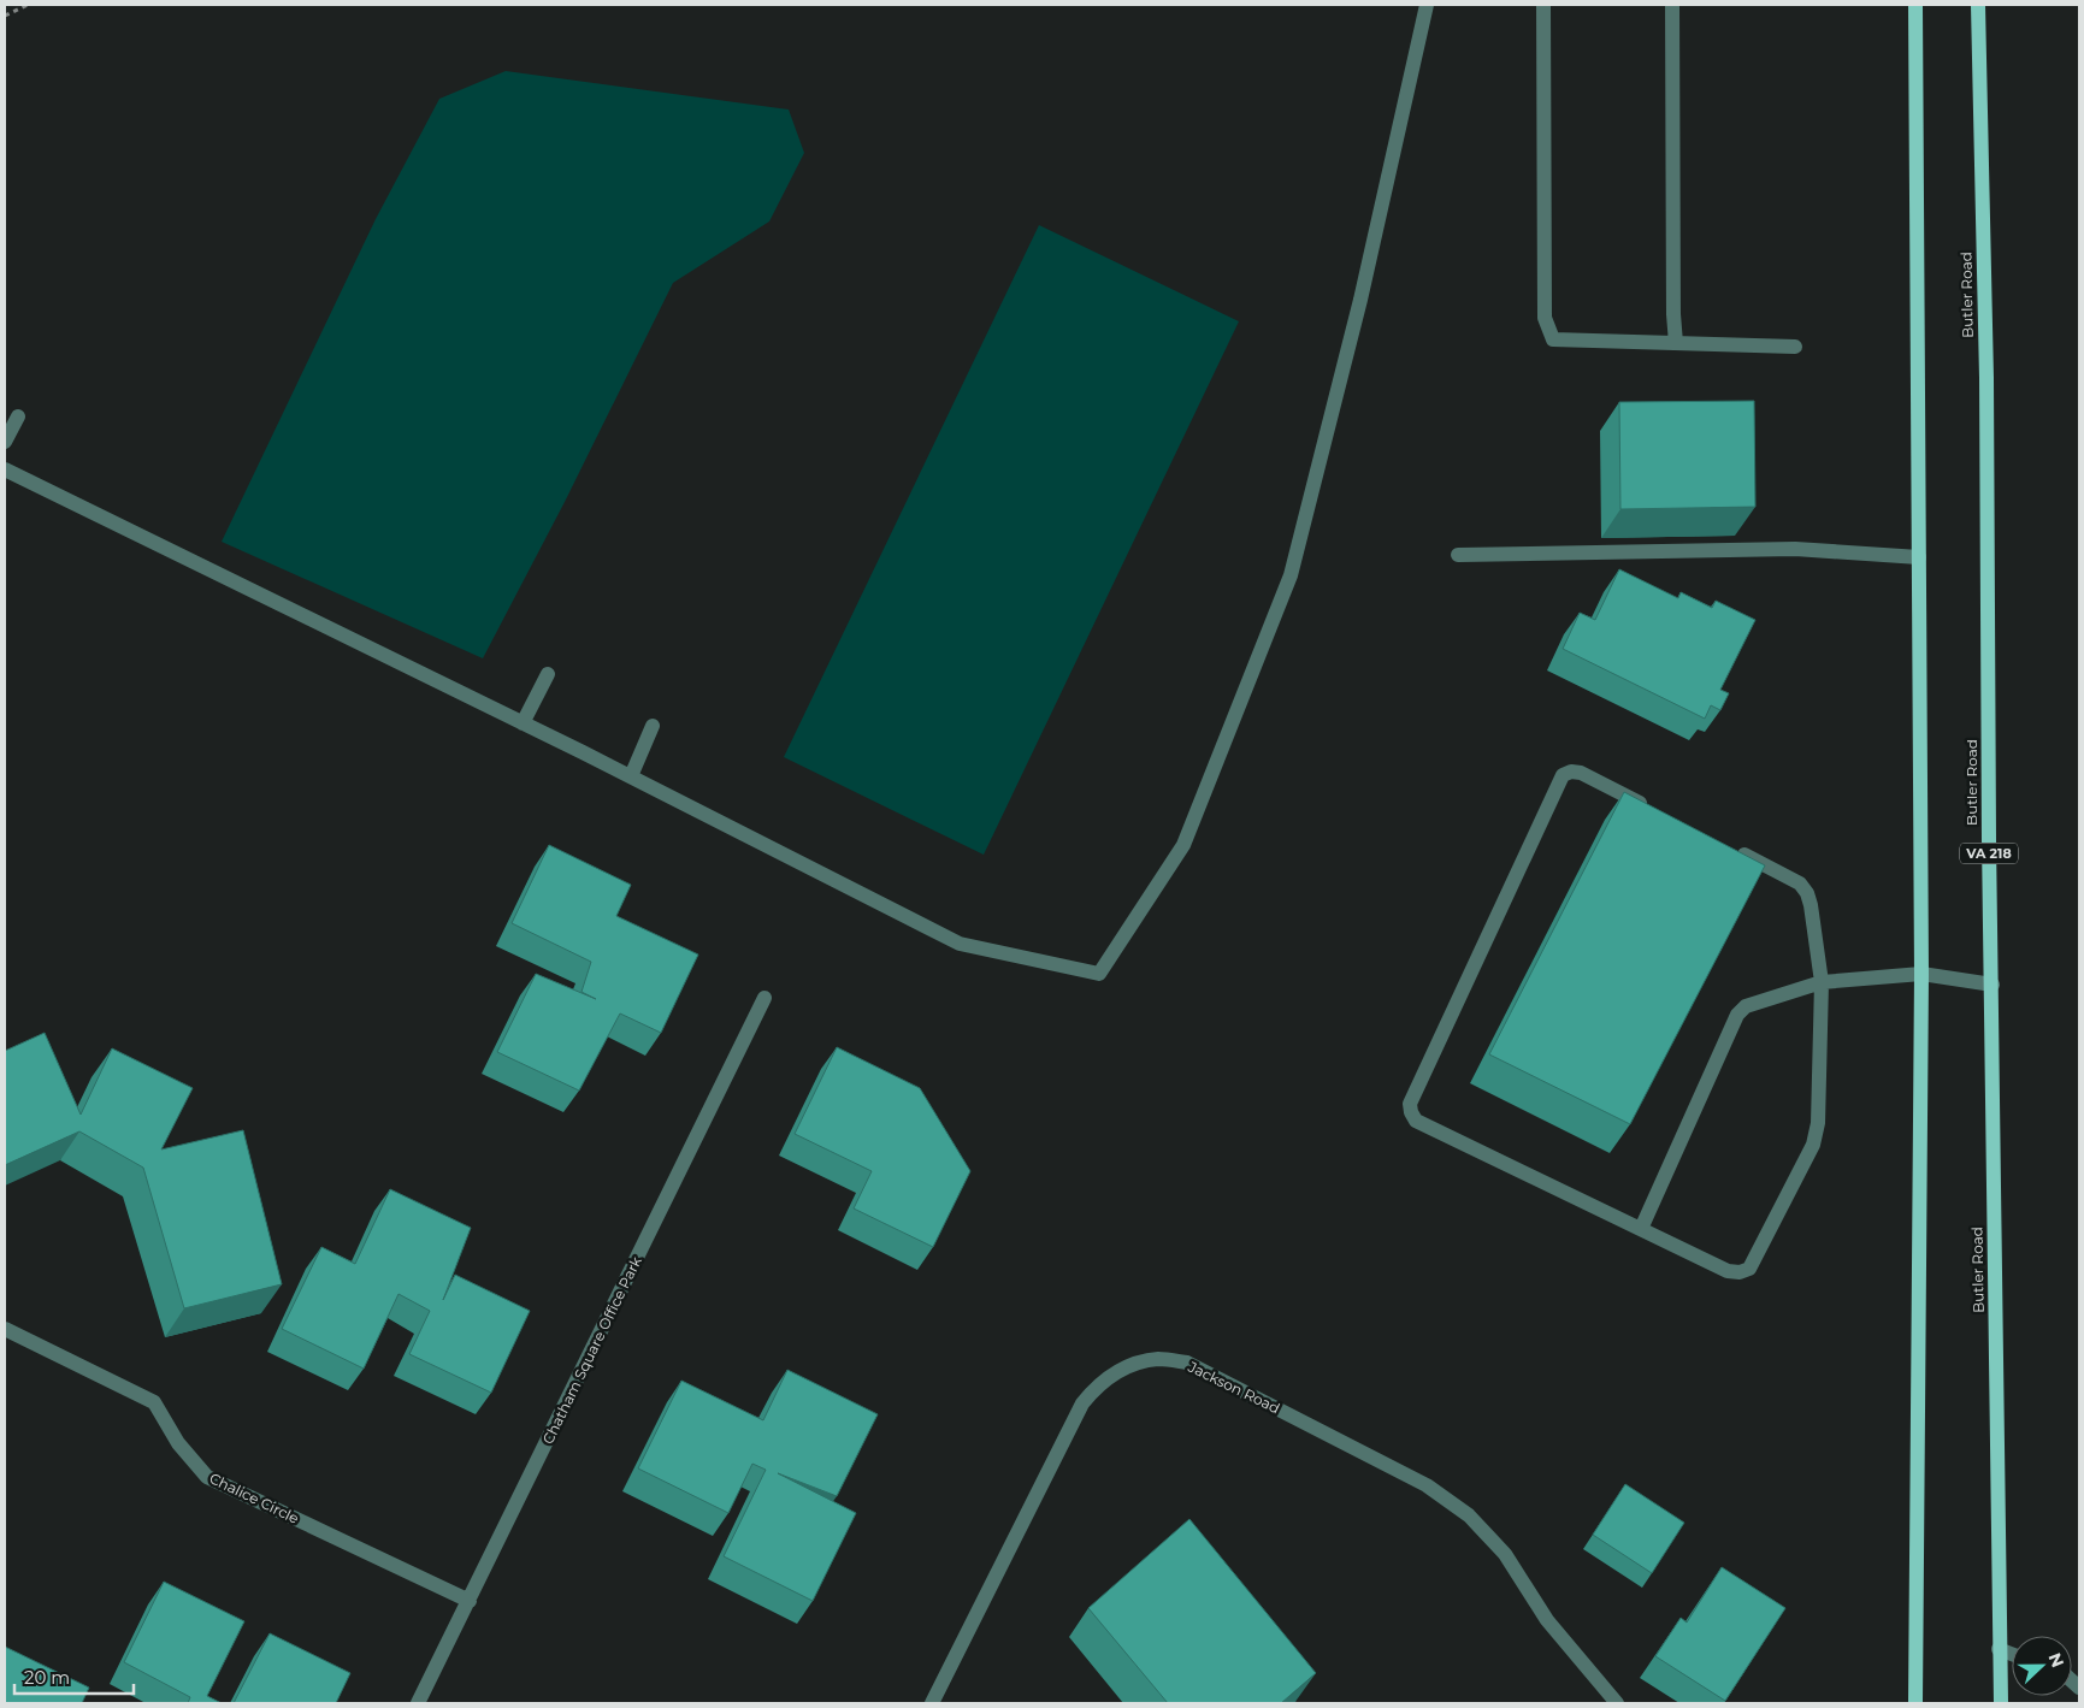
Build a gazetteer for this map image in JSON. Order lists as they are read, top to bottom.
{
  "streets": {
    "main road": ["Butler Road", "VA 218"],
    "street": ["Chatham Square Office Park", "Jackson Road", "Chalice Circle"]
  },
  "crossings": [
    ["Chatham Square Office Park", "Chalice Circle"]
  ],
  "scale_bar": "20 m",
  "north": "right"
}
